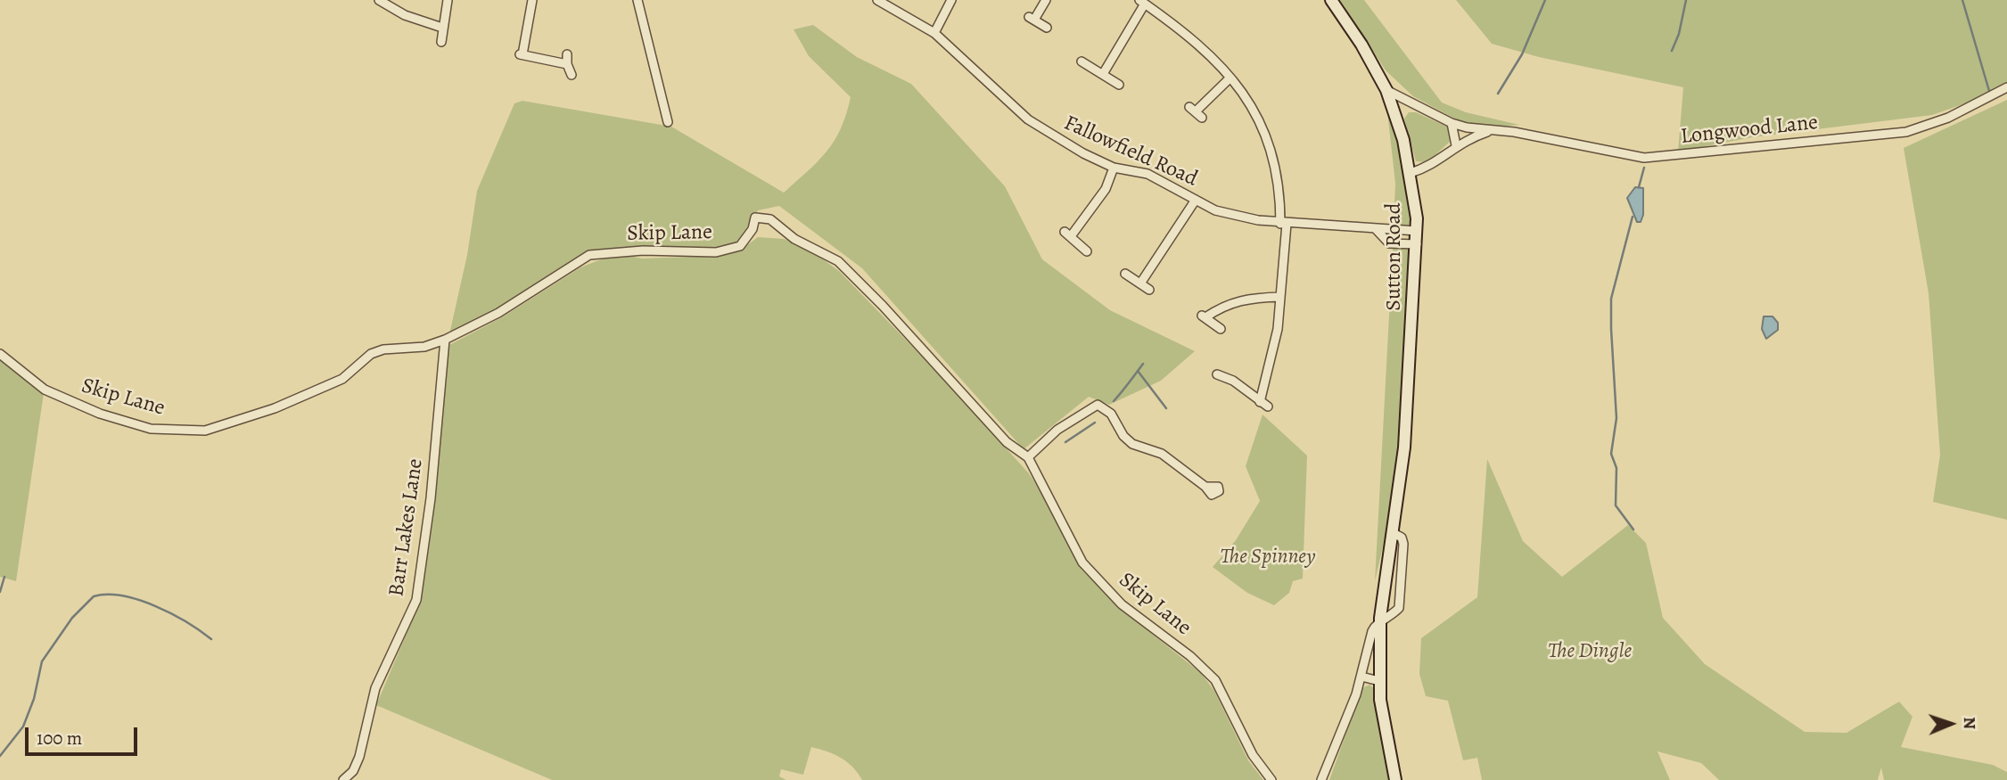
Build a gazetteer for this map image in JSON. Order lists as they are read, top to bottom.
{
  "streets": {
    "main road": ["Sutton Road"],
    "street": [
      "Longwood Lane",
      "Fallowfield Road",
      "Skip Lane",
      "Barr Lakes Lane"
    ]
  },
  "crossings": [
    ["Longwood Lane", "Sutton Road"],
    ["Fallowfield Road", "Sutton Road"],
    ["Skip Lane", "Barr Lakes Lane"]
  ],
  "parks": ["The Spinney", "The Dingle"],
  "scale_bar": "100 m",
  "north": "right"
}
